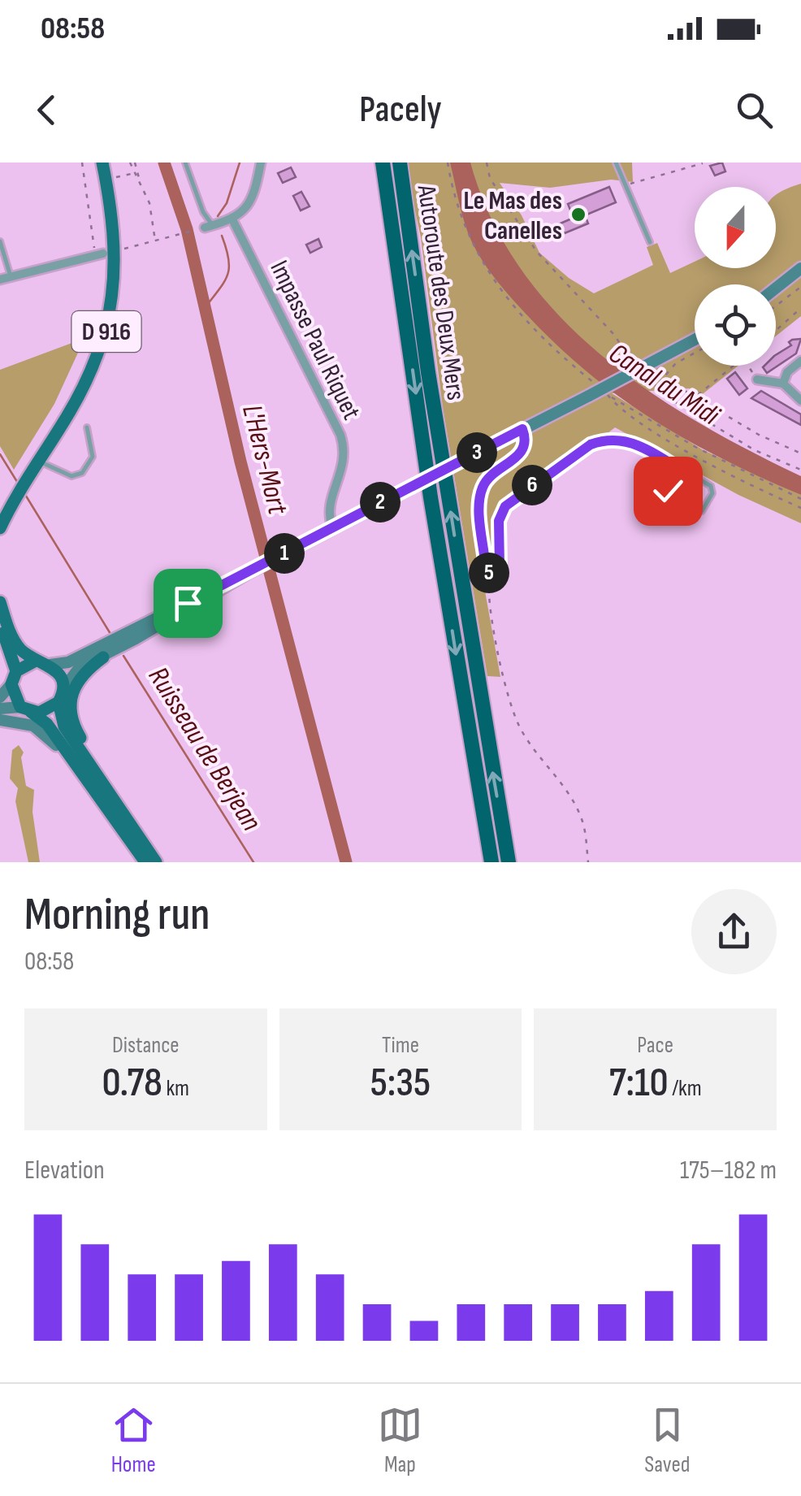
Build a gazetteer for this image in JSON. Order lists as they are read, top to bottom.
{
  "streets": {
    "highway": ["Autoroute des Deux Mers"],
    "main road": ["D 916"],
    "street": ["Impasse Paul Riquet"]
  },
  "water": ["Canal du Midi", "L'Hers-Mort", "Ruisseau de Berjean"],
  "places": ["Le Mas des Canelles"],
  "north": "bottom",
  "page": {
    "status": "08:58",
    "header": "Pacely",
    "pins": [
      "3",
      "6",
      "2",
      "1",
      "5"
    ],
    "heading": ["Morning run", "08:58"],
    "stats": [
      ["Distance", "0.78 km"],
      ["Time", "5:35"],
      ["Pace", "7:10 /km"]
    ],
    "chart": ["Elevation", "175–182 m"],
    "tabs": ["Home", "Map", "Saved"]
  }
}
